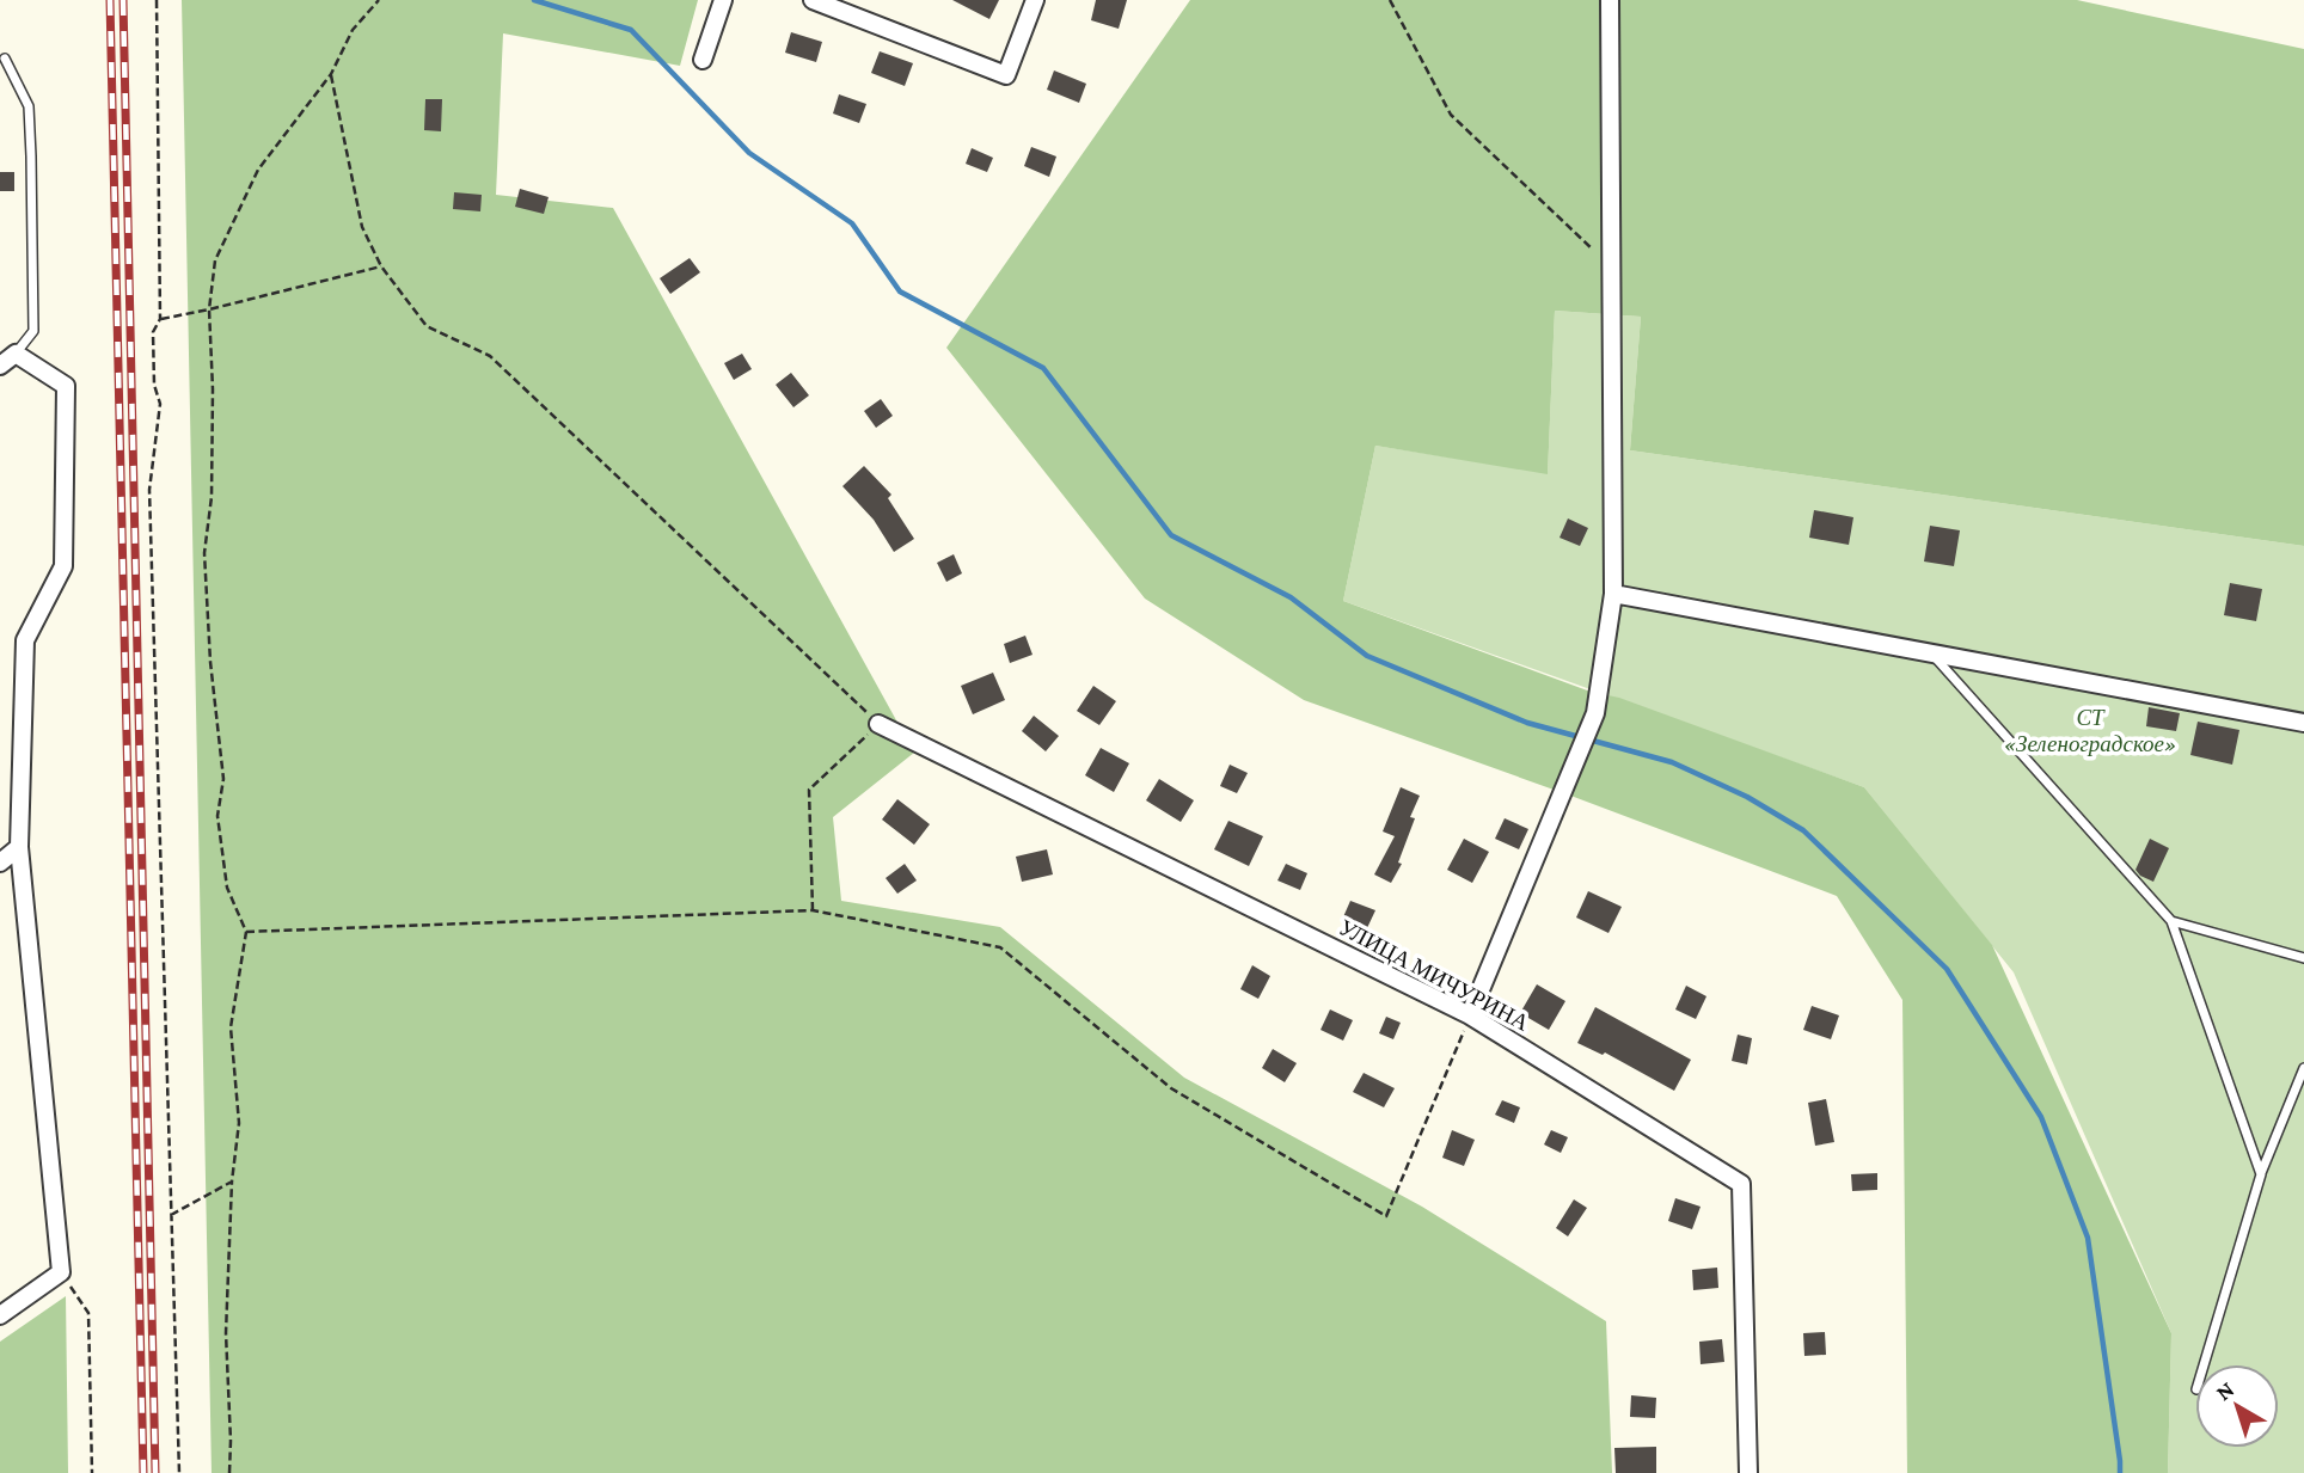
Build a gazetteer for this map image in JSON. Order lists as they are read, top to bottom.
{
  "streets": {
    "street": ["УЛИЦА МИЧУРИНА"]
  },
  "parks": ["СТ «Зеленоградское»"],
  "north": "top left"
}
